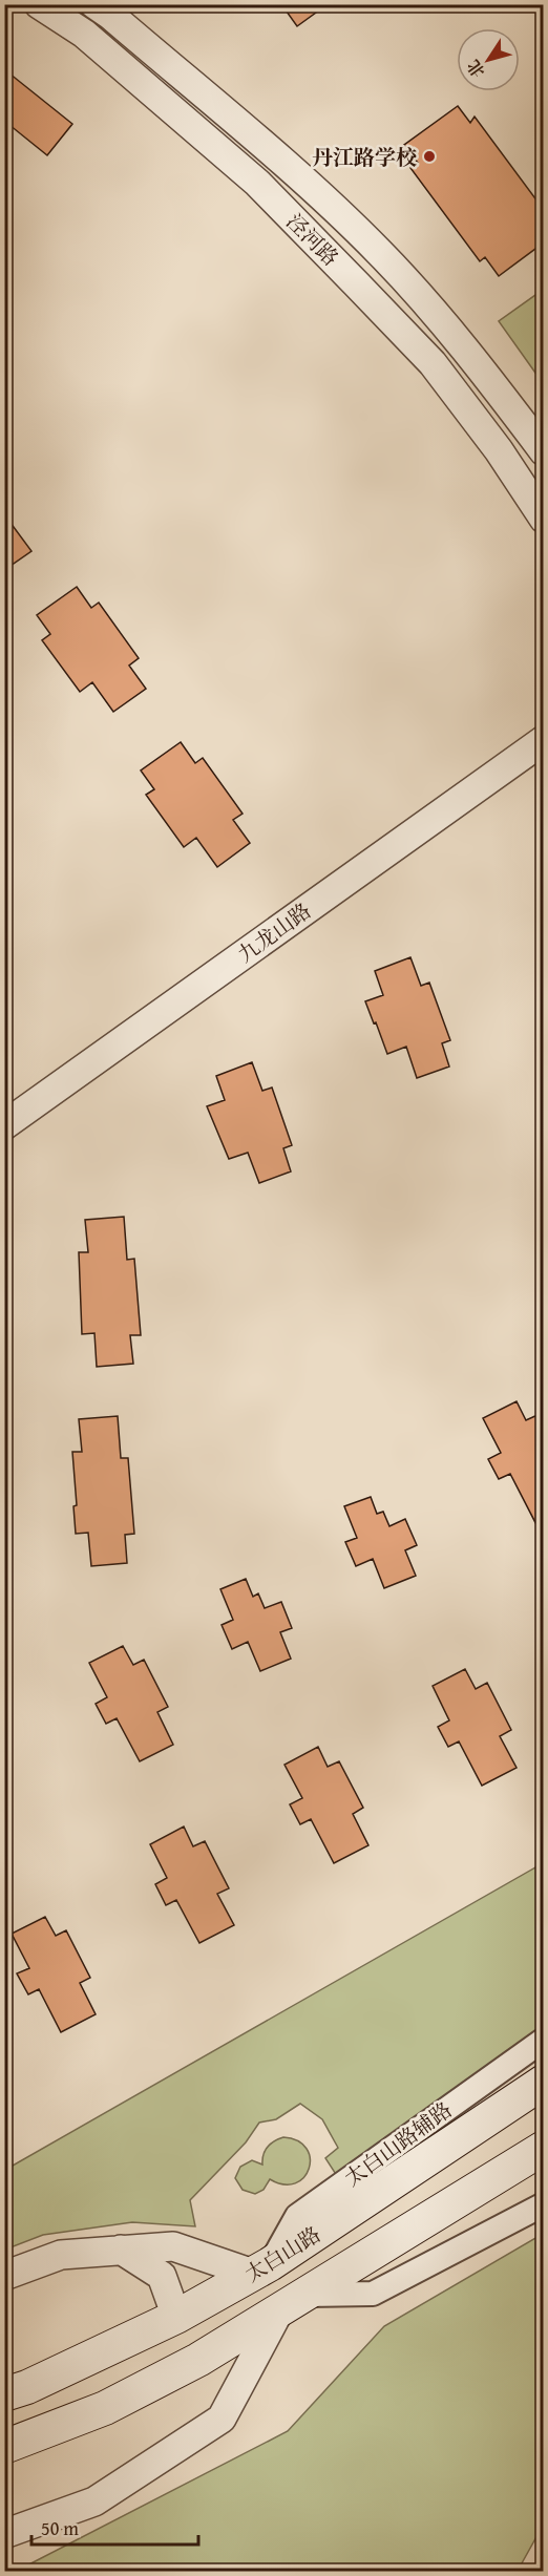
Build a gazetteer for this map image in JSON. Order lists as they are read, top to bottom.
{
  "streets": {
    "main road": ["太白山路"],
    "street": ["泾河路", "九龙山路", "太白山路辅路"]
  },
  "crossings": [
    ["太白山路辅路", "太白山路"]
  ],
  "places": ["丹江路学校"],
  "scale_bar": "50 m",
  "north": "bottom left"
}
